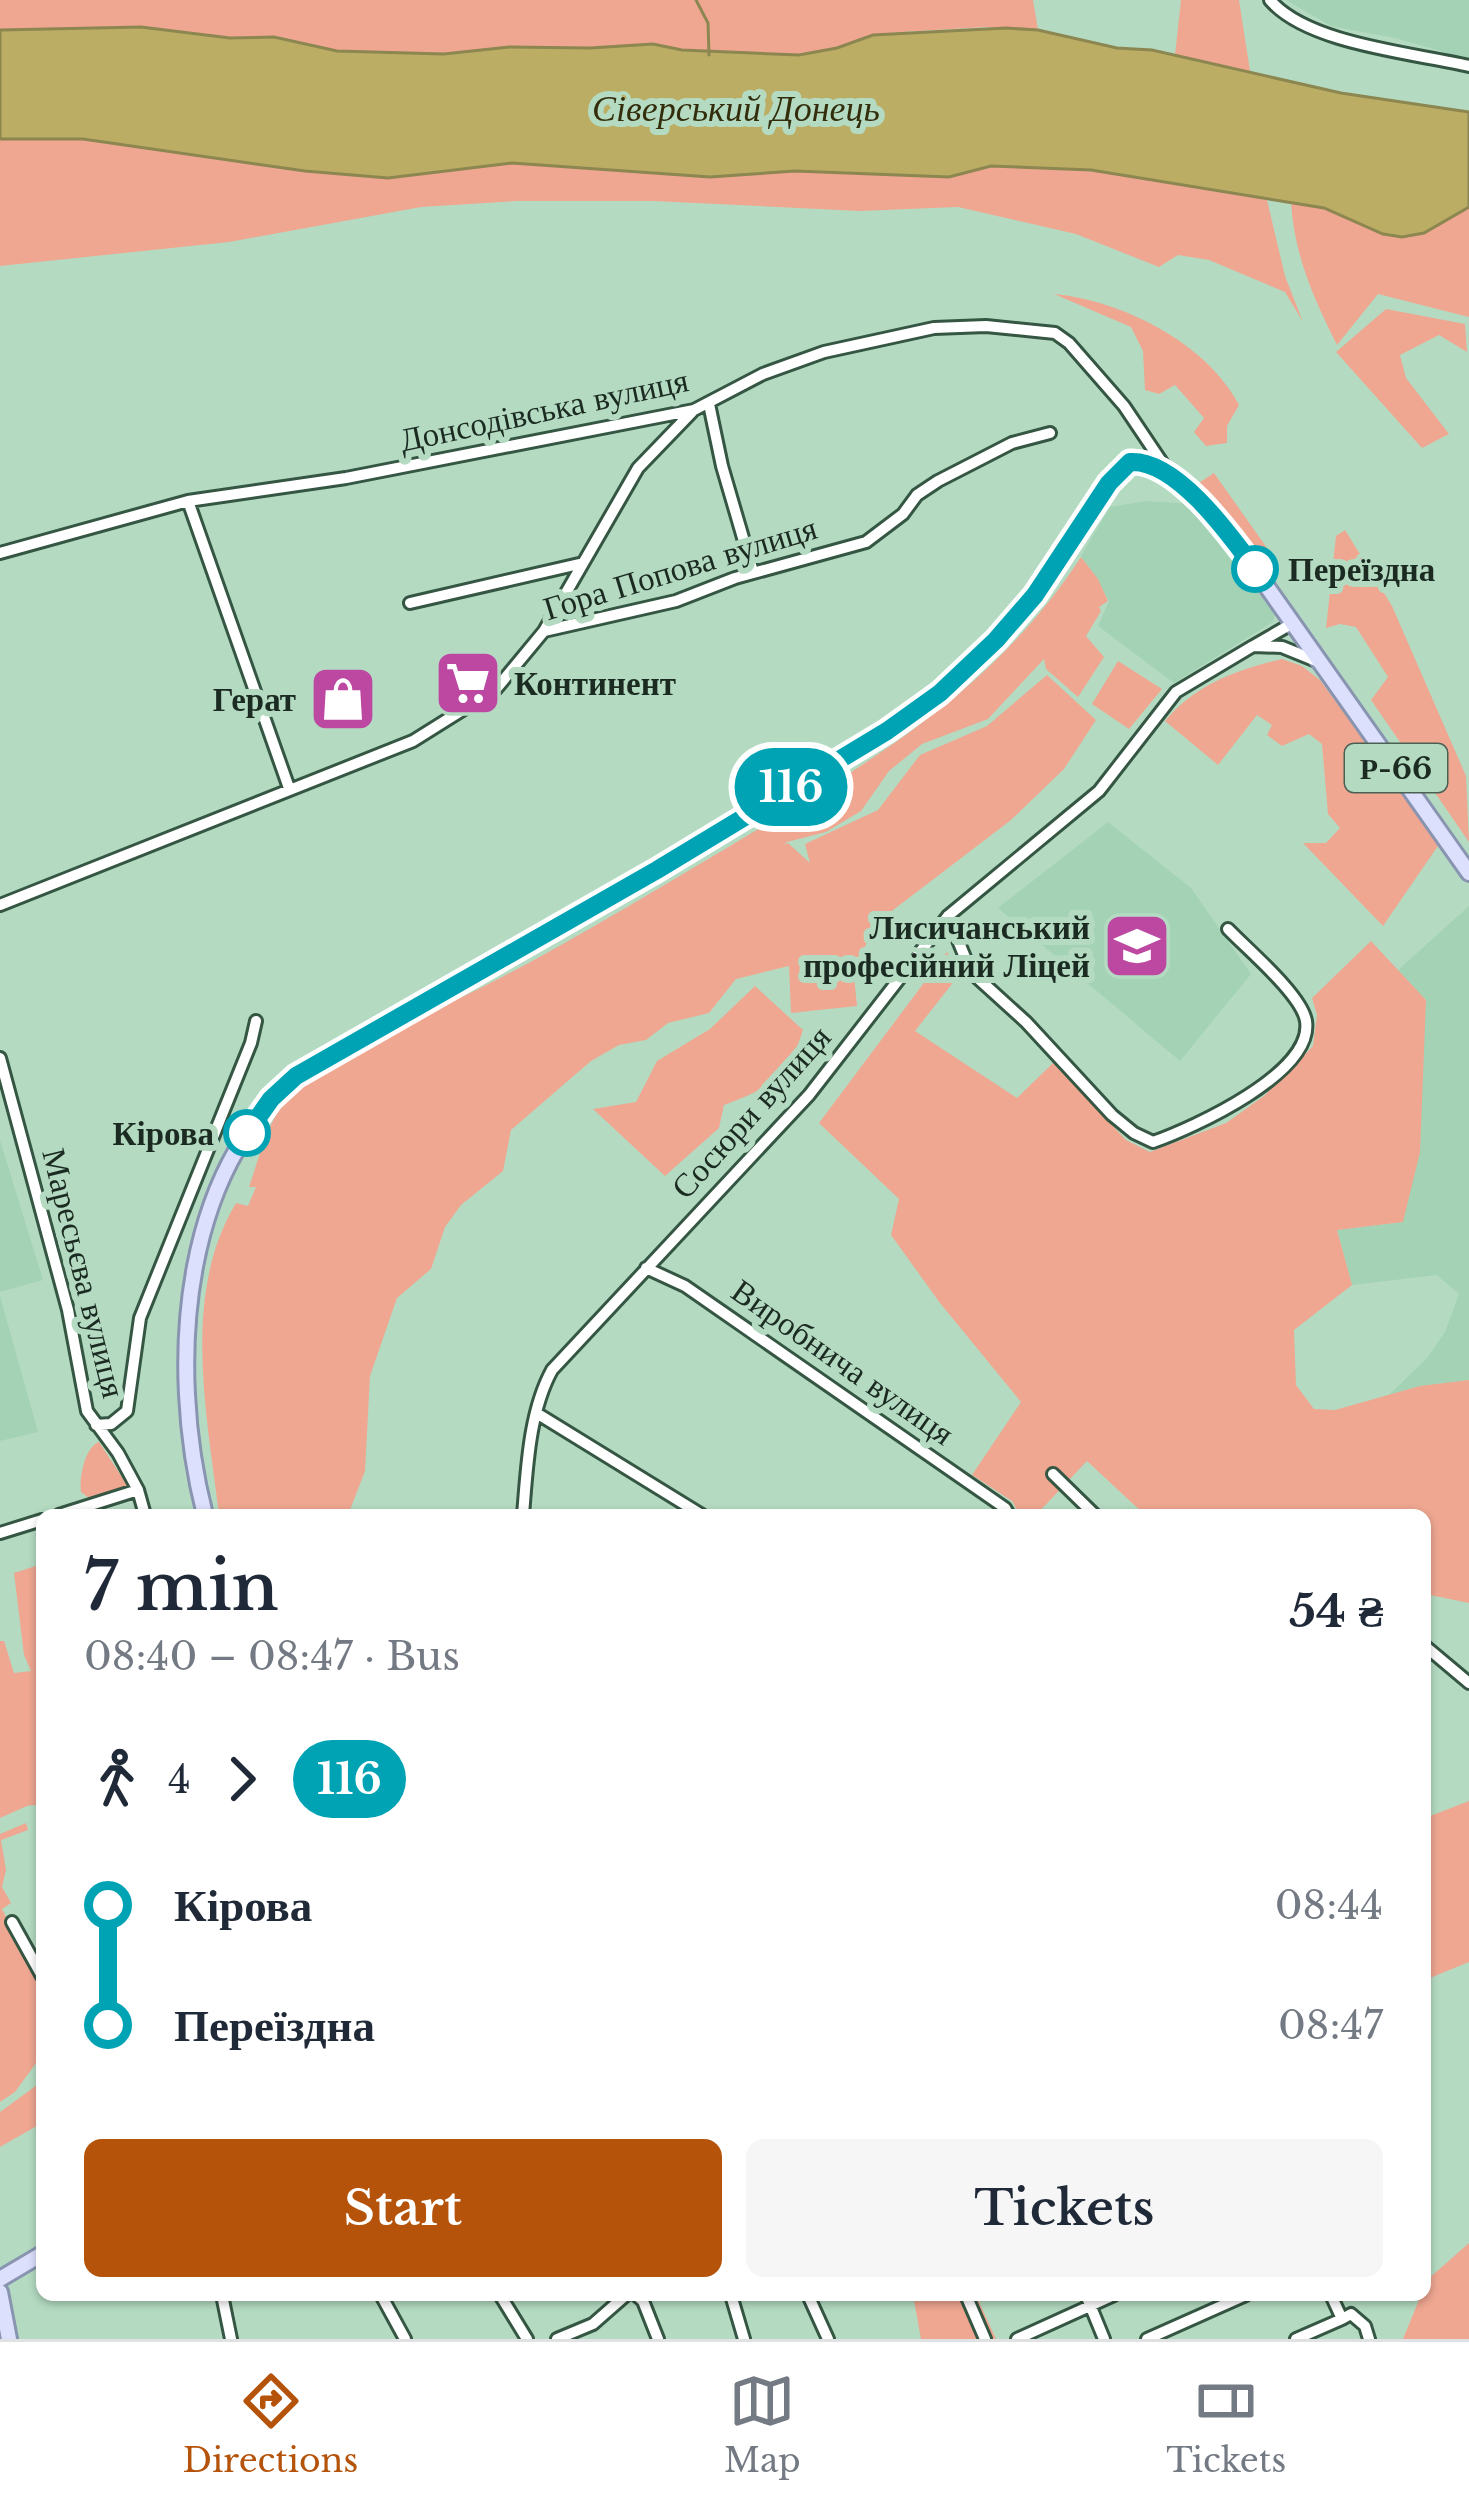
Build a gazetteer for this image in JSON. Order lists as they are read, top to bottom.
{
  "streets": {
    "main road": ["Р-66"],
    "street": [
      "Донсодівська вулиця",
      "Гора Попова вулиця",
      "Сосюри вулиця",
      "Маресьєва вулиця",
      "Виробнича вулиця"
    ]
  },
  "crossings": [
    ["Донсодівська вулиця", "Р-66"],
    ["Р-66", "Сосюри вулиця"],
    ["Сосюри вулиця", "Виробнича вулиця"]
  ],
  "water": ["Сіверський Донець"],
  "places": {
    "other": ["Переїздна", "Кірова"],
    "supermarket": ["Континент"],
    "shop": ["Герат"],
    "school or university": ["Лисичанський професійний Ліцей"]
  },
  "lines": ["bus line 116"],
  "page": {
    "on_map": "116",
    "heading": ["7 min", "08:40 – 08:47 · Bus", "54 ₴"],
    "legs": ["4", "116"],
    "list": [
      {
        "name": "Кірова",
        "value": "08:44"
      },
      {
        "name": "Переїздна",
        "value": "08:47"
      }
    ],
    "buttons": ["Start", "Tickets"],
    "tabs": ["Directions", "Map", "Tickets"]
  }
}
